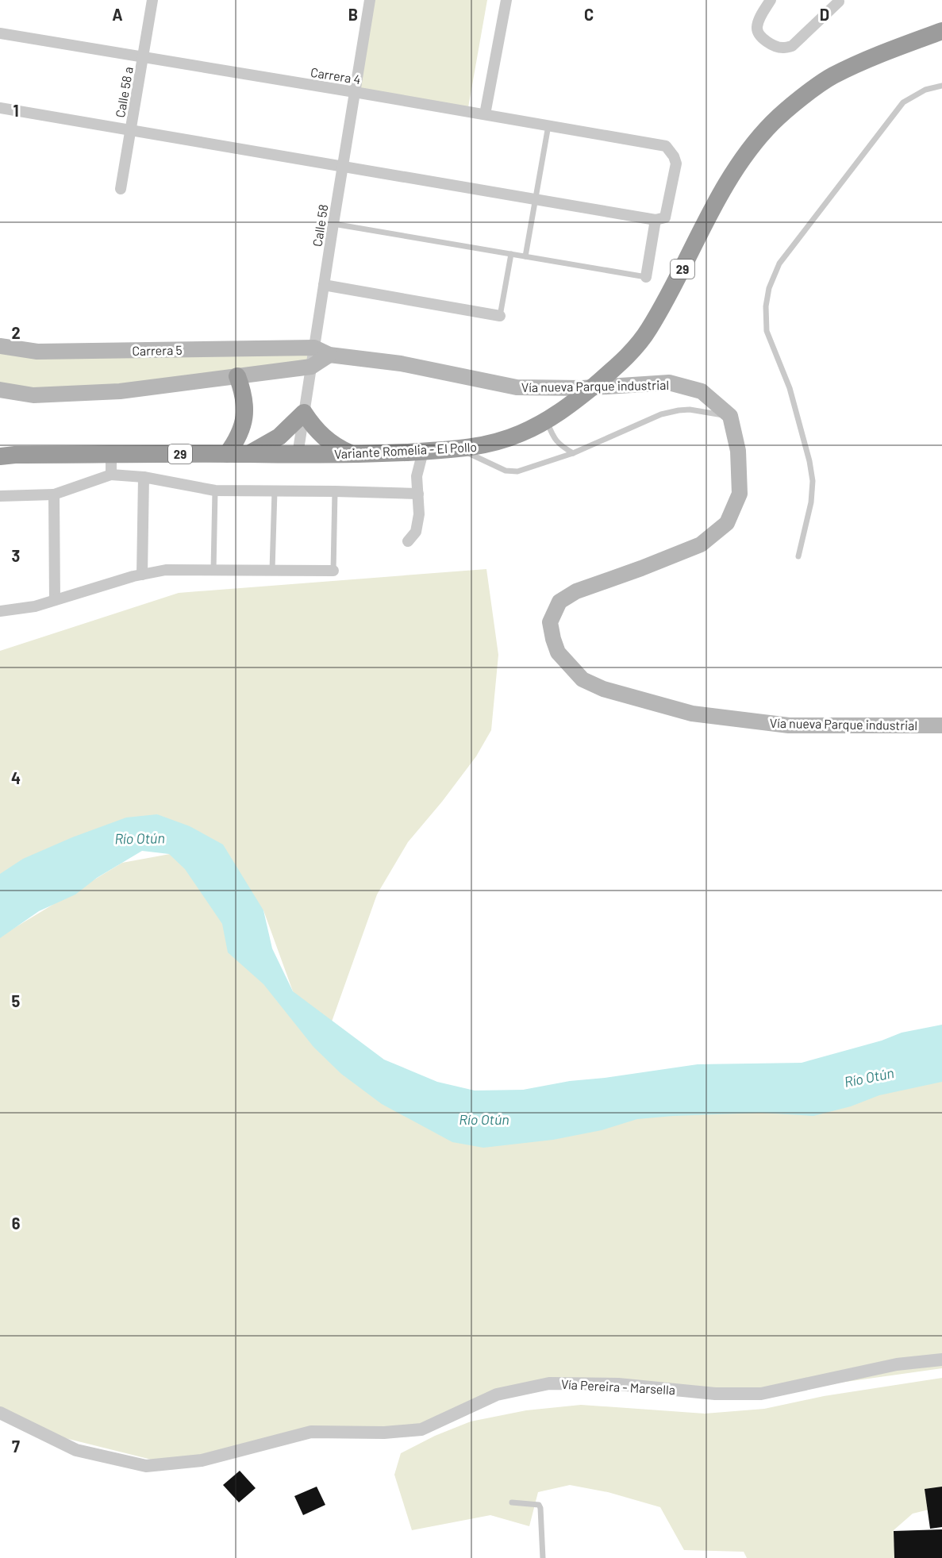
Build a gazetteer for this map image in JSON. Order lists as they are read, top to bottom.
{
  "streets": {
    "highway": ["29", "Variante Romelia - El Pollo"],
    "main road": ["Carrera 5", "Vía nueva Parque industrial"],
    "street": [
      "Carrera 4",
      "Calle 58 a",
      "Calle 58",
      "Vía Pereira - Marsella"
    ]
  },
  "crossings": [
    ["Carrera 4", "Calle 58 a"],
    ["Carrera 4", "Calle 58"],
    ["Calle 58", "Carrera 5"],
    ["Calle 58", "Vía nueva Parque industrial"],
    ["Calle 58", "Variante Romelia - El Pollo"],
    ["Carrera 5", "Vía nueva Parque industrial"]
  ],
  "water": ["Río Otún"],
  "grid": {
    "columns": [
      "A",
      "B",
      "C",
      "D"
    ],
    "rows": [
      "1",
      "2",
      "3",
      "4",
      "5",
      "6",
      "7"
    ]
  }
}
